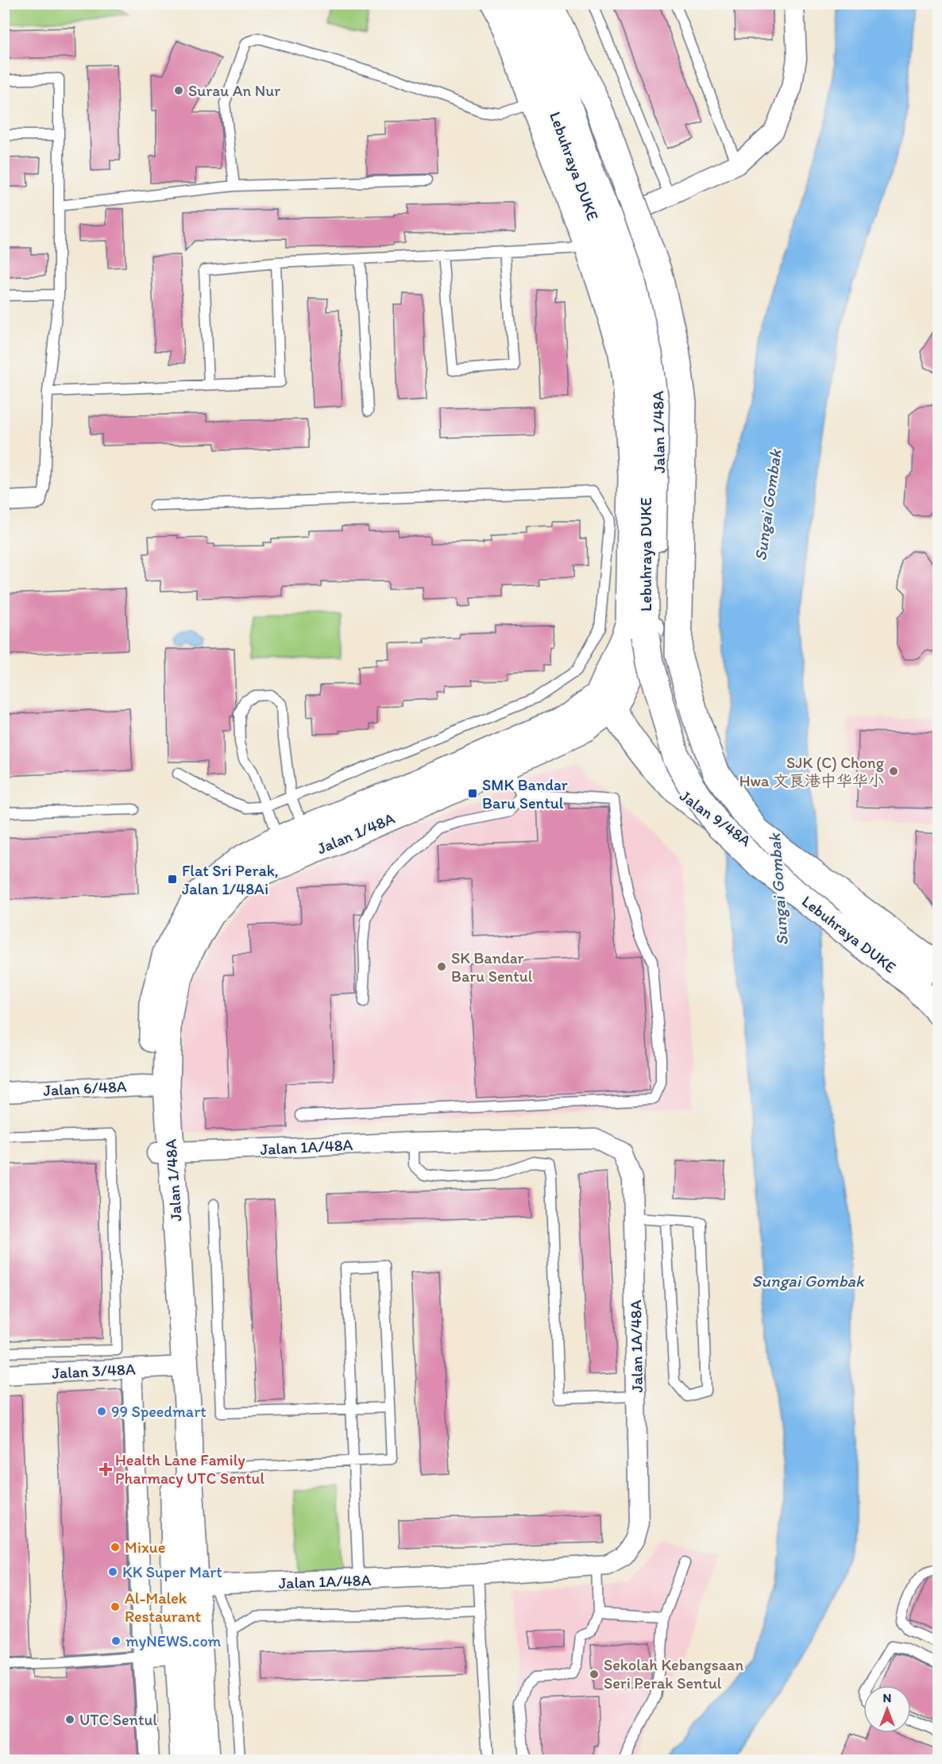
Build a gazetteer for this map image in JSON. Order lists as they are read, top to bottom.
{
  "streets": {
    "main road": ["Lebuhraya DUKE", "Jalan 1/48A", "Jalan 9/48A"],
    "street": ["Jalan 6/48A", "Jalan 1A/48A", "Jalan 3/48A"]
  },
  "crossings": [
    ["Jalan 1/48A", "Jalan 9/48A"],
    ["Jalan 1/48A", "Jalan 6/48A"],
    ["Jalan 1/48A", "Jalan 1A/48A"],
    ["Jalan 1/48A", "Jalan 3/48A"]
  ],
  "water": ["Sungai Gombak"],
  "places": {
    "other": [
      "Surau An Nur",
      "SJK (C) Chong Hwa 文良港中华华小",
      "SK Bandar Baru Sentul",
      "99 Speedmart",
      "Mixue",
      "KK Super Mart",
      "Al-Malek Restaurant",
      "myNEWS.com",
      "Sekolah Kebangsaan Seri Perak Sentul",
      "UTC Sentul"
    ],
    "transit": ["SMK Bandar Baru Sentul", "Flat Sri Perak, Jalan 1/48Ai"],
    "health": ["Health Lane Family Pharmacy UTC Sentul"]
  },
  "north": "top"
}
